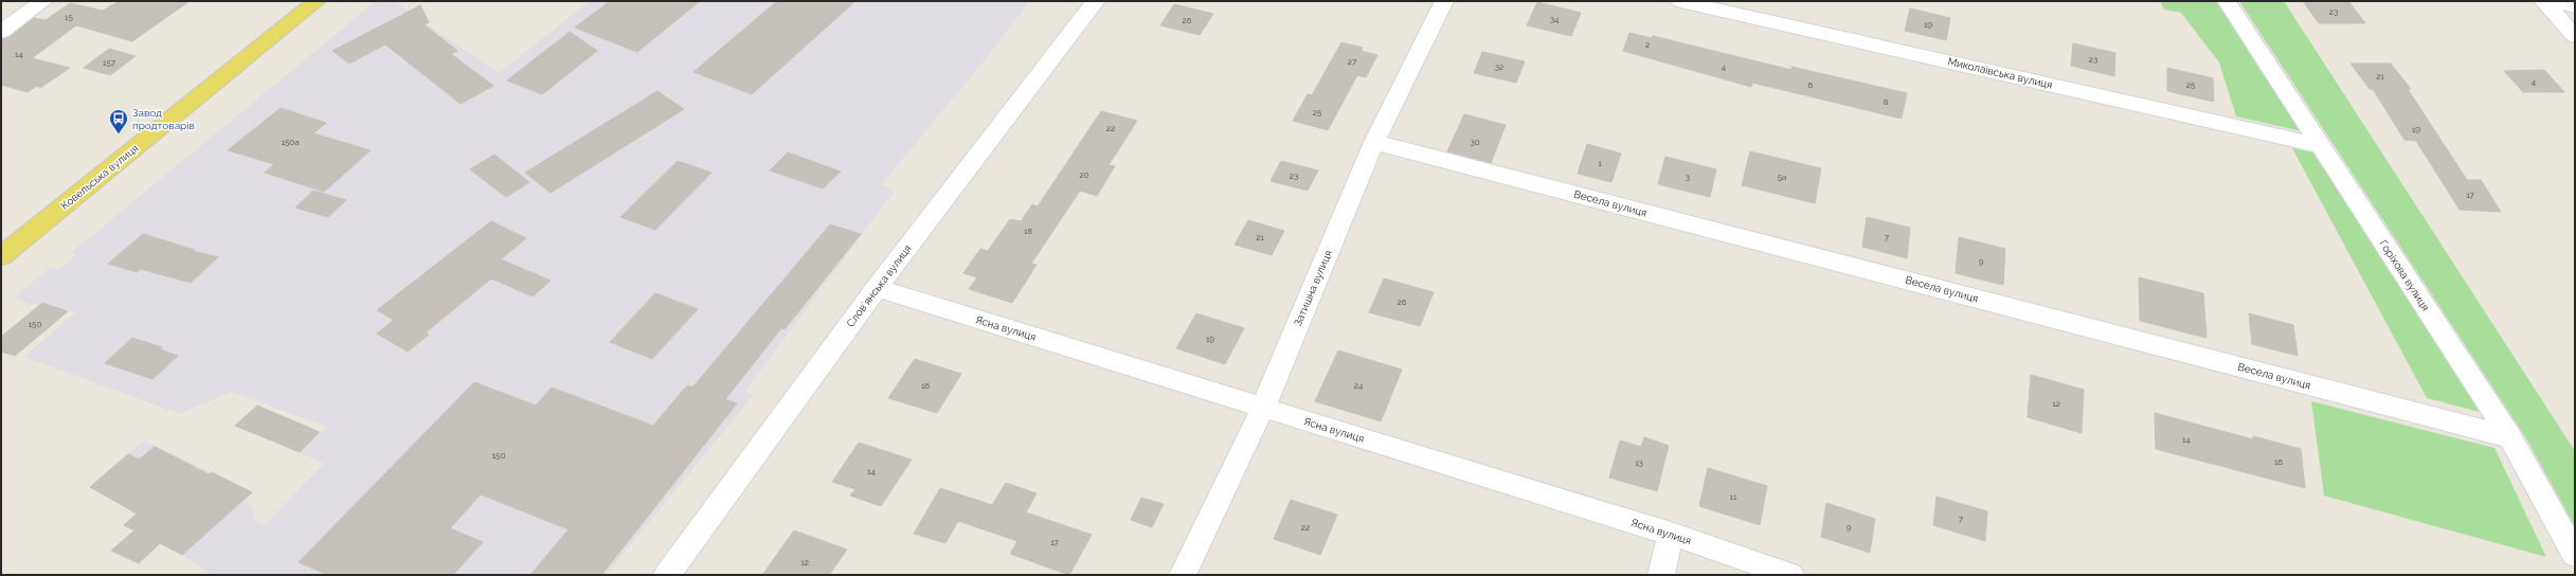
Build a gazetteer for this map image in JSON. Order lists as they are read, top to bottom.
{
  "streets": {
    "main road": ["Ковельська вулиця"],
    "street": [
      "Миколаївська вулиця",
      "Весела вулиця",
      "Горіхова вулиця",
      "Словʼянська вулиця",
      "Затишна вулиця",
      "Ясна вулиця"
    ]
  },
  "crossings": [
    ["Миколаївська вулиця", "Горіхова вулиця"],
    ["Весела вулиця", "Горіхова вулиця"],
    ["Весела вулиця", "Затишна вулиця"],
    ["Словʼянська вулиця", "Ясна вулиця"],
    ["Затишна вулиця", "Ясна вулиця"]
  ],
  "places": {
    "bus stop": ["Завод продтоварів"]
  },
  "house_numbers": [
    "23",
    "15",
    "34",
    "26",
    "19",
    "2",
    "14",
    "23",
    "27",
    "157",
    "32",
    "4",
    "21",
    "4",
    "6",
    "25",
    "8",
    "25",
    "22",
    "19",
    "150а",
    "30",
    "1",
    "20",
    "23",
    "3",
    "5а",
    "17",
    "18",
    "21",
    "7",
    "9",
    "26",
    "150",
    "19",
    "16",
    "24",
    "12",
    "14",
    "150",
    "16",
    "13",
    "14",
    "11",
    "7",
    "22",
    "9",
    "17",
    "12"
  ]
}
